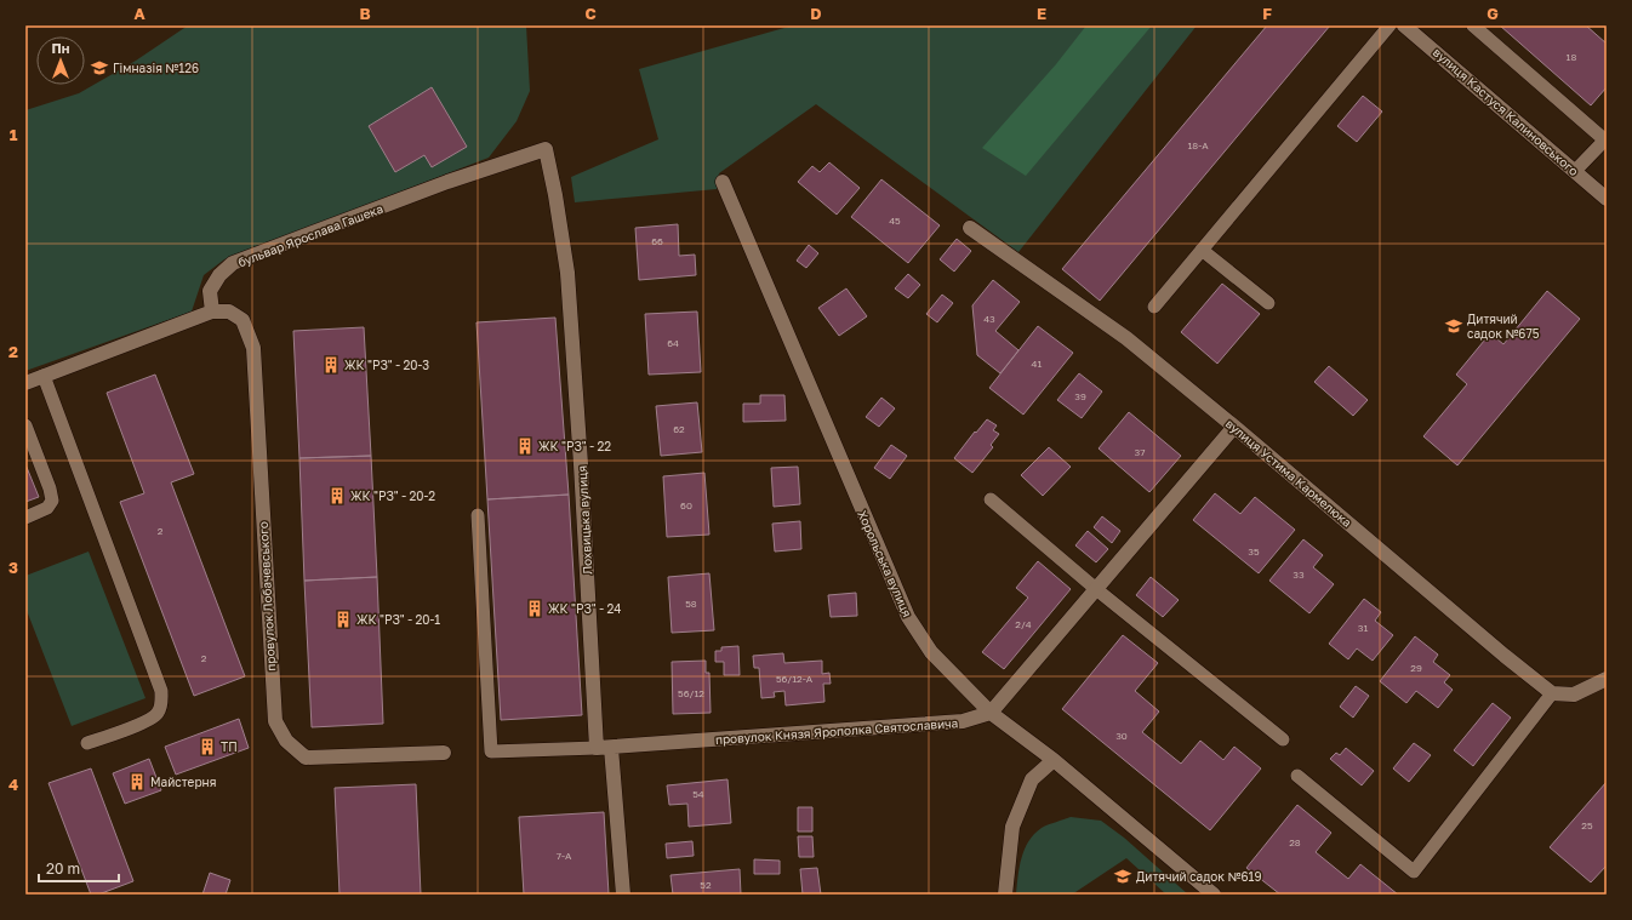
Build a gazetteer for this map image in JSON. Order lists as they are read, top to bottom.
{
  "streets": {
    "street": [
      "вулиця Кастуся Калиновського",
      "бульвар Ярослава Гашека",
      "вулиця Устима Кармелюка",
      "Лохвицька вулиця",
      "Хорольська вулиця",
      "провулок Лобачевського",
      "провулок Князя Ярополка Святославича"
    ]
  },
  "crossings": [
    ["бульвар Ярослава Гашека", "Лохвицька вулиця"],
    ["бульвар Ярослава Гашека", "провулок Лобачевського"],
    ["Лохвицька вулиця", "провулок Князя Ярополка Святославича"],
    ["Хорольська вулиця", "провулок Князя Ярополка Святославича"]
  ],
  "places": {
    "school or university": ["Гімназія №126", "Дитячий садок №675", "Дитячий садок №619"],
    "building": [
      "ЖК \"РЗ\" - 20-3",
      "ЖК \"РЗ\" - 22",
      "ЖК \"РЗ\" - 20-2",
      "ЖК \"РЗ\" - 24",
      "ЖК \"РЗ\" - 20-1",
      "ТП",
      "Майстерня"
    ]
  },
  "house_numbers": [
    "18",
    "18-А",
    "45",
    "66",
    "43",
    "64",
    "41",
    "39",
    "62",
    "37",
    "60",
    "2",
    "35",
    "33",
    "58",
    "2/4",
    "31",
    "2",
    "29",
    "56/12-А",
    "56/12",
    "30",
    "54",
    "25",
    "28",
    "7-А",
    "52"
  ],
  "scale_bar": "20 m",
  "north": "top",
  "grid": {
    "columns": [
      "A",
      "B",
      "C",
      "D",
      "E",
      "F",
      "G"
    ],
    "rows": [
      "1",
      "2",
      "3",
      "4"
    ]
  }
}
